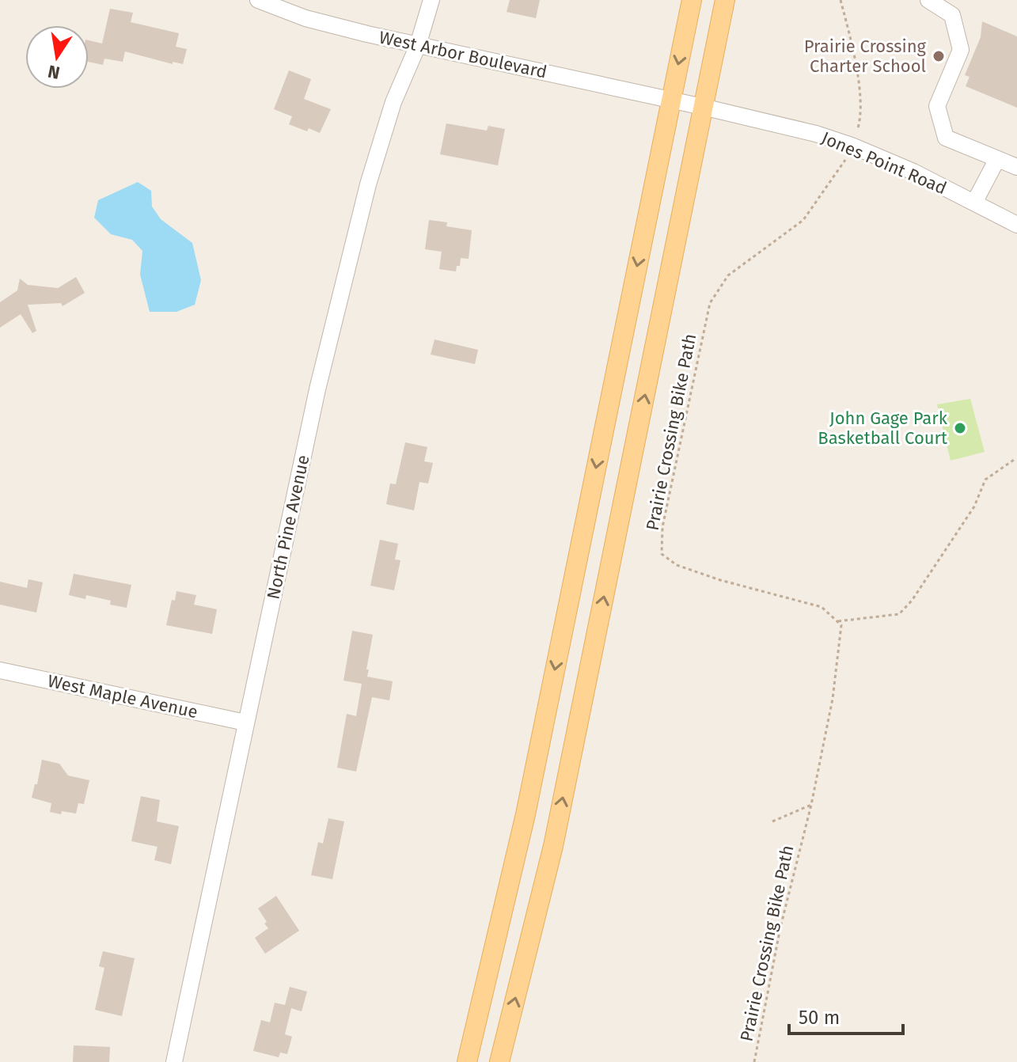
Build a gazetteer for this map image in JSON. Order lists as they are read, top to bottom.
{
  "streets": {
    "street": [
      "West Arbor Boulevard",
      "Jones Point Road",
      "North Pine Avenue",
      "West Maple Avenue"
    ],
    "path": ["Prairie Crossing Bike Path"]
  },
  "crossings": [
    ["West Arbor Boulevard", "Jones Point Road"],
    ["West Arbor Boulevard", "North Pine Avenue"],
    ["Jones Point Road", "Prairie Crossing Bike Path"],
    ["North Pine Avenue", "West Maple Avenue"]
  ],
  "places": ["Prairie Crossing Charter School", "John Gage Park Basketball Court"],
  "scale_bar": "50 m",
  "north": "bottom"
}
